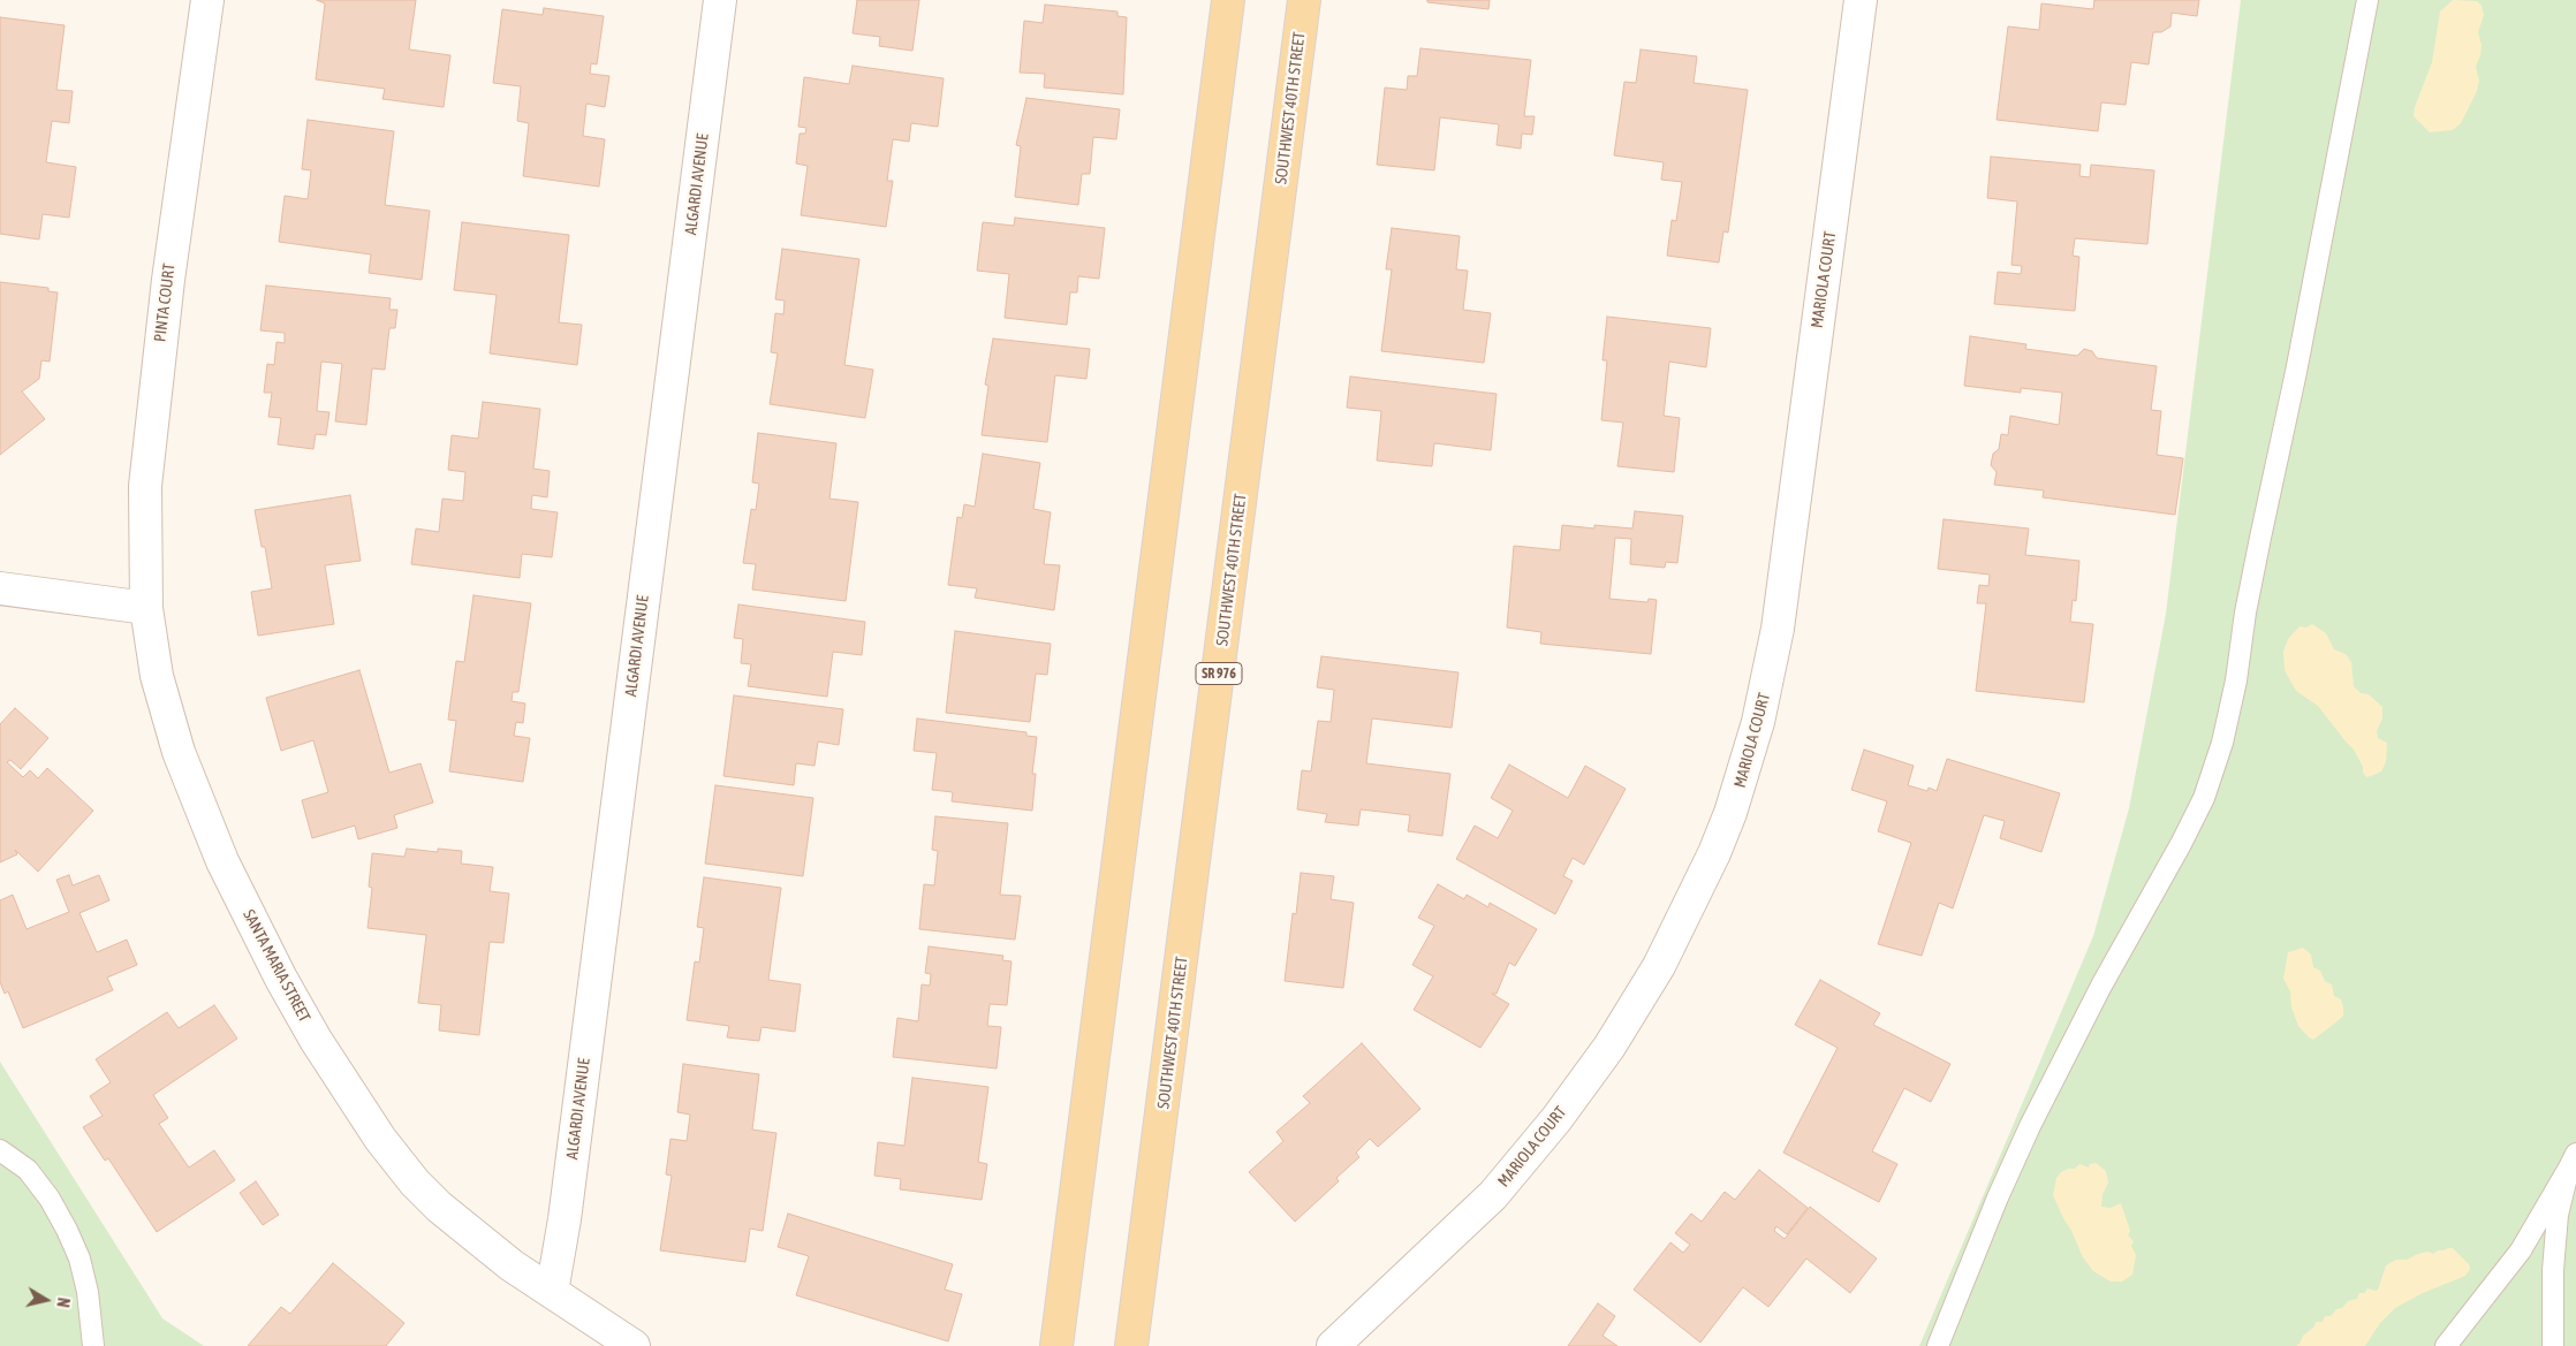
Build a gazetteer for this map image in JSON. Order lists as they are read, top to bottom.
{
  "streets": {
    "main road": ["SOUTHWEST 40TH STREET", "SR 976"],
    "street": [
      "ALGARDI AVENUE",
      "MARIOLA COURT",
      "PINTA COURT",
      "SANTA MARIA STREET"
    ]
  },
  "crossings": [
    ["ALGARDI AVENUE", "SANTA MARIA STREET"],
    ["PINTA COURT", "SANTA MARIA STREET"]
  ],
  "north": "right"
}
